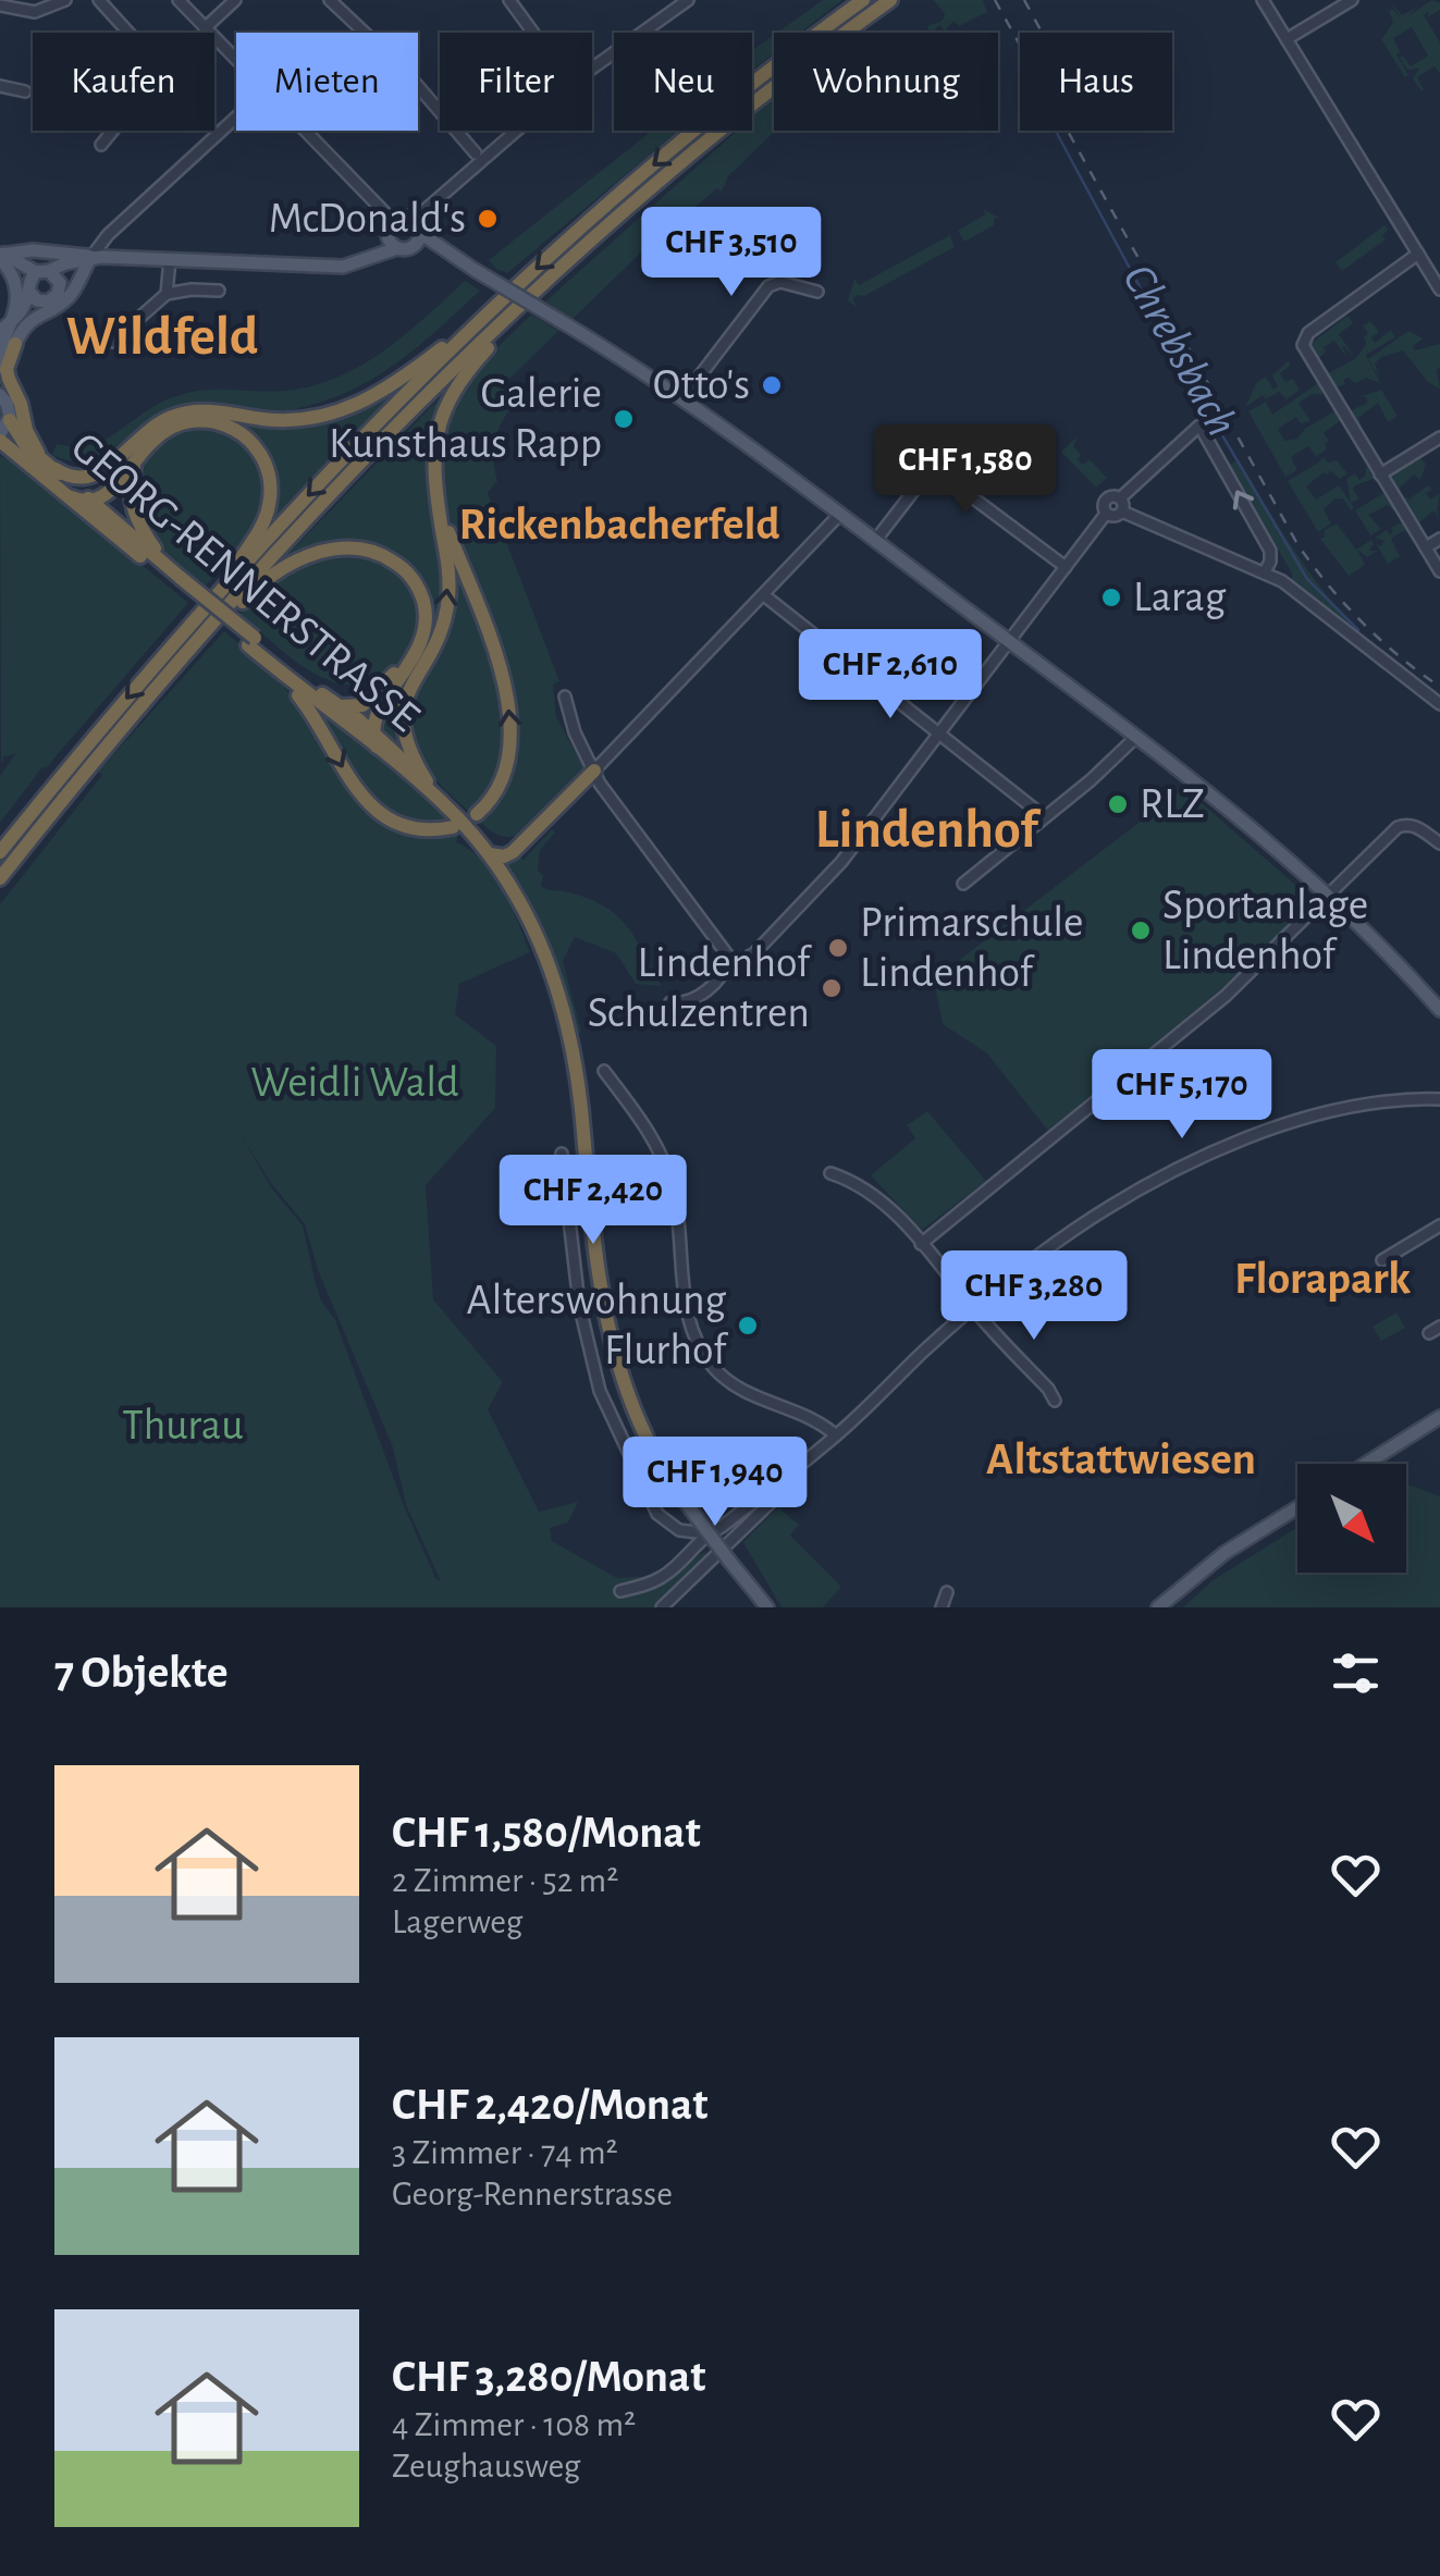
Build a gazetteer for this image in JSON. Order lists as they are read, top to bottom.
{
  "streets": {
    "highway": ["GEORG-RENNERSTRASSE"]
  },
  "districts": [
    "Wildfeld",
    "Rickenbacherfeld",
    "Lindenhof",
    "Florapark",
    "Altstattwiesen"
  ],
  "water": ["Chrebsbach"],
  "parks": ["Weidli Wald", "Thurau"],
  "places": [
    "McDonald's",
    "Otto's",
    "Galerie Kunsthaus Rapp",
    "Larag",
    "RLZ",
    "Sportanlage Lindenhof",
    "Primarschule Lindenhof",
    "Lindenhof Schulzentren",
    "Alterswohnung Flurhof"
  ],
  "north": "bottom right",
  "page": {
    "chip": [
      "Kaufen",
      "Mieten",
      "Filter",
      "Neu",
      "Wohnung",
      "Haus"
    ],
    "price": [
      "CHF 3,510",
      "CHF 1,580",
      "CHF 2,610",
      "CHF 5,170",
      "CHF 2,420",
      "CHF 3,280",
      "CHF 1,940"
    ],
    "heading": "7 Objekte",
    "list": [
      {
        "name": "CHF 1,580/Monat",
        "note": "2 Zimmer · 52 m² · Lagerweg"
      },
      {
        "name": "CHF 2,420/Monat",
        "note": "3 Zimmer · 74 m² · Georg-Rennerstrasse"
      },
      {
        "name": "CHF 3,280/Monat",
        "note": "4 Zimmer · 108 m² · Zeughausweg"
      }
    ]
  }
}
